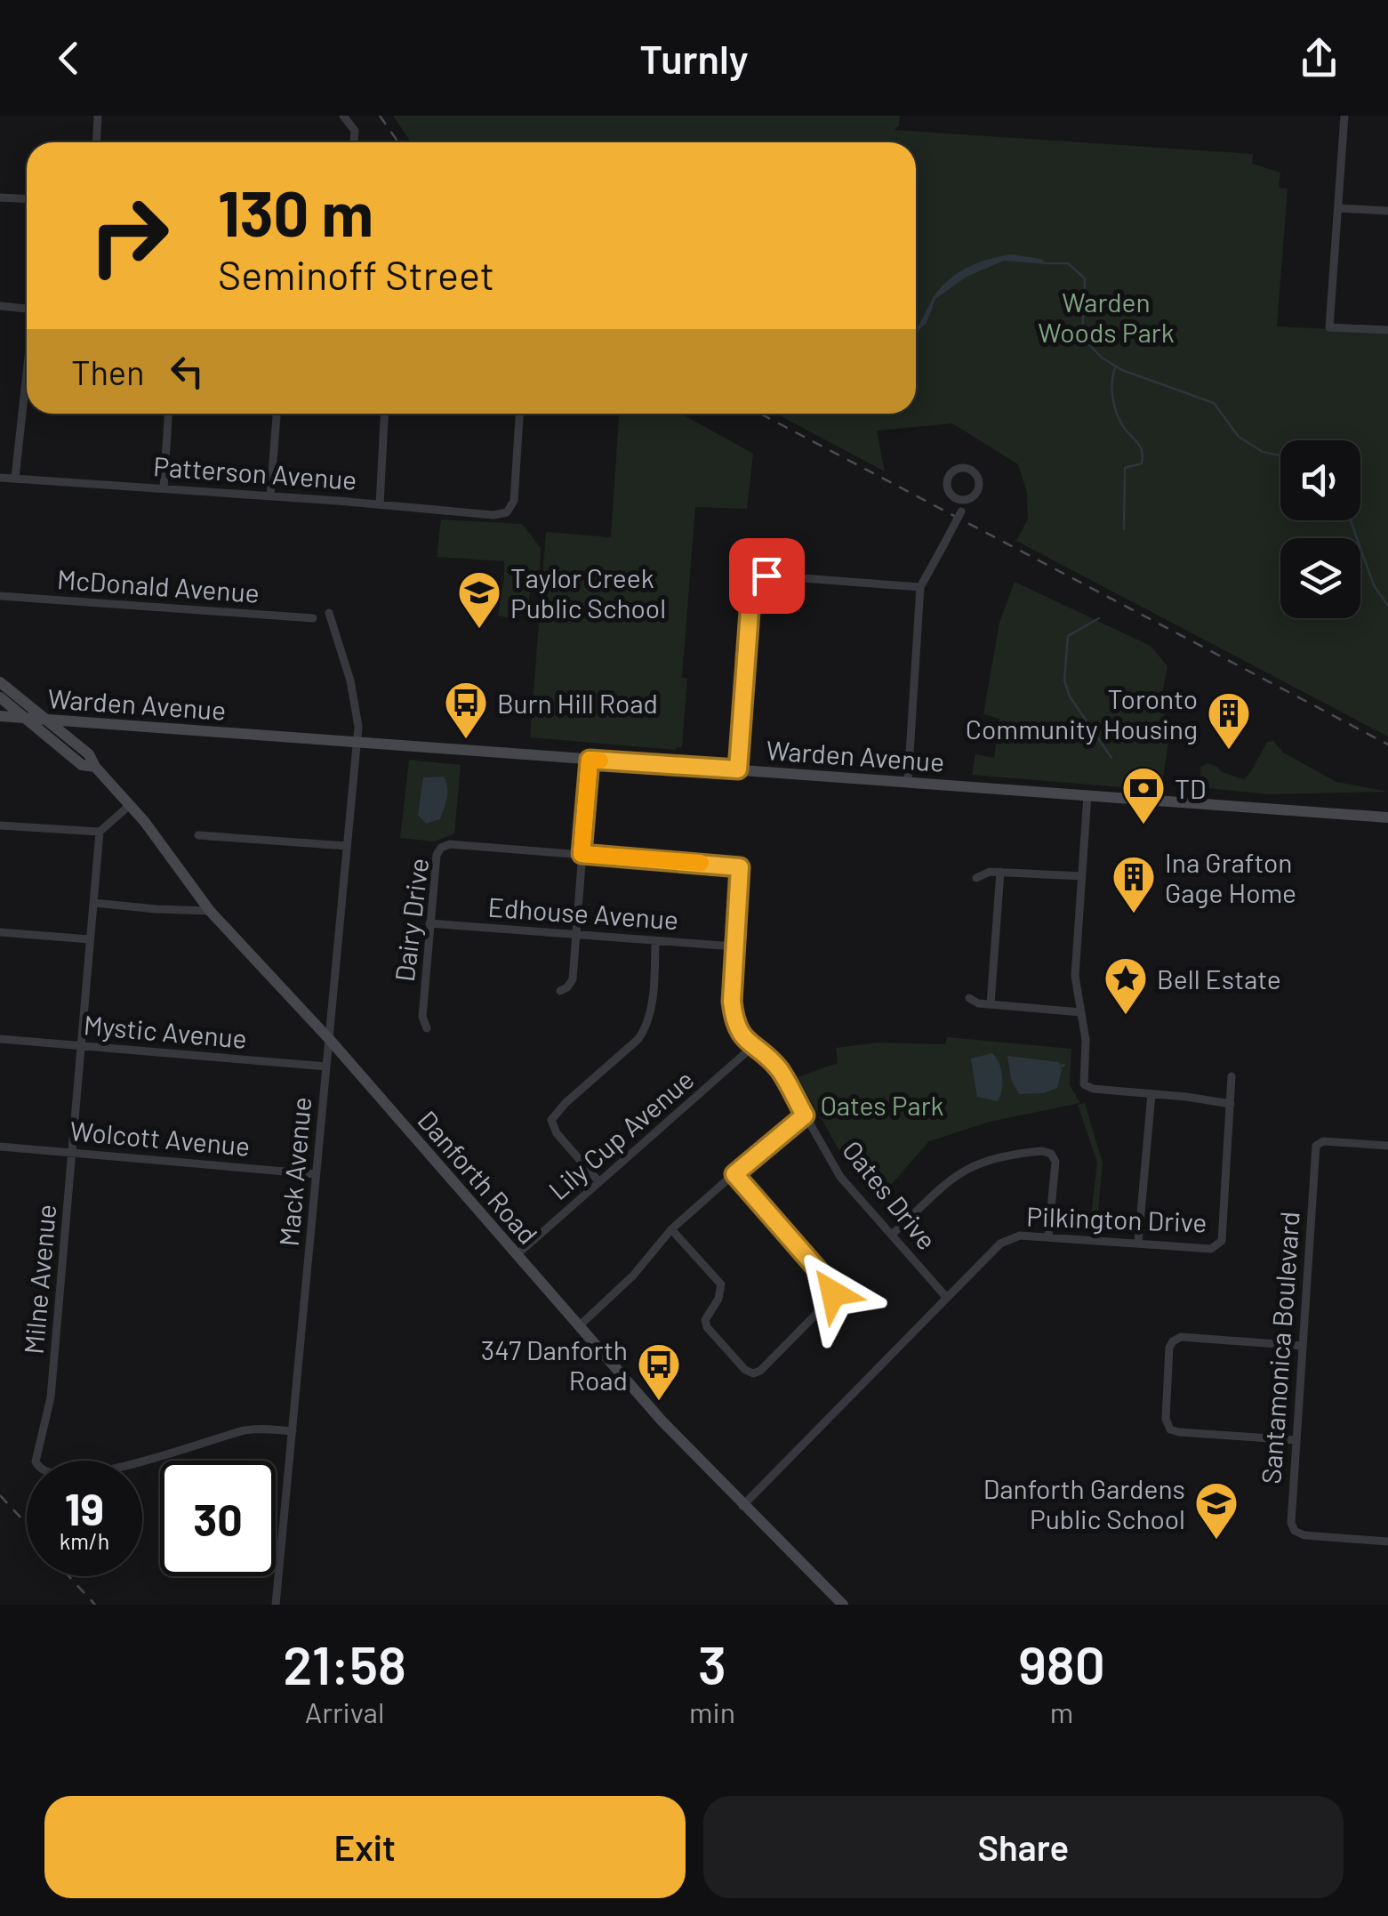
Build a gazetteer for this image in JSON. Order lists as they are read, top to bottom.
{
  "streets": {
    "main road": ["Warden Avenue", "Danforth Road"],
    "street": [
      "Patterson Avenue",
      "McDonald Avenue",
      "Edhouse Avenue",
      "Dairy Drive",
      "Mystic Avenue",
      "Lily Cup Avenue",
      "Wolcott Avenue",
      "Mack Avenue",
      "Oates Drive",
      "Pilkington Drive",
      "Milne Avenue",
      "Santamonica Boulevard"
    ]
  },
  "crossings": [
    ["Warden Avenue", "Mack Avenue"],
    ["Warden Avenue", "Danforth Road"],
    ["Edhouse Avenue", "Dairy Drive"],
    ["Mystic Avenue", "Mack Avenue"],
    ["Mystic Avenue", "Milne Avenue"],
    ["Lily Cup Avenue", "Danforth Road"],
    ["Lily Cup Avenue", "Oates Drive"],
    ["Wolcott Avenue", "Mack Avenue"],
    ["Wolcott Avenue", "Milne Avenue"],
    ["Mack Avenue", "Danforth Road"],
    ["Mack Avenue", "Milne Avenue"],
    ["Danforth Road", "Pilkington Drive"],
    ["Oates Drive", "Pilkington Drive"]
  ],
  "parks": ["Warden Woods Park", "Oates Park"],
  "places": {
    "school or university": ["Taylor Creek Public School", "Danforth Gardens Public School"],
    "bus stop": ["Burn Hill Road", "347 Danforth Road"],
    "building": ["Toronto Community Housing", "Ina Grafton Gage Home"],
    "bank": ["TD"],
    "place": ["Bell Estate"]
  },
  "page": {
    "header": "Turnly",
    "turn": ["130 m", "Seminoff Street"],
    "then": "Then",
    "speed": "19 km/h",
    "limit": "30",
    "eta": [
      "21:58",
      "Arrival",
      "3",
      "min",
      "980",
      "m"
    ],
    "buttons": ["Exit", "Share"]
  }
}
